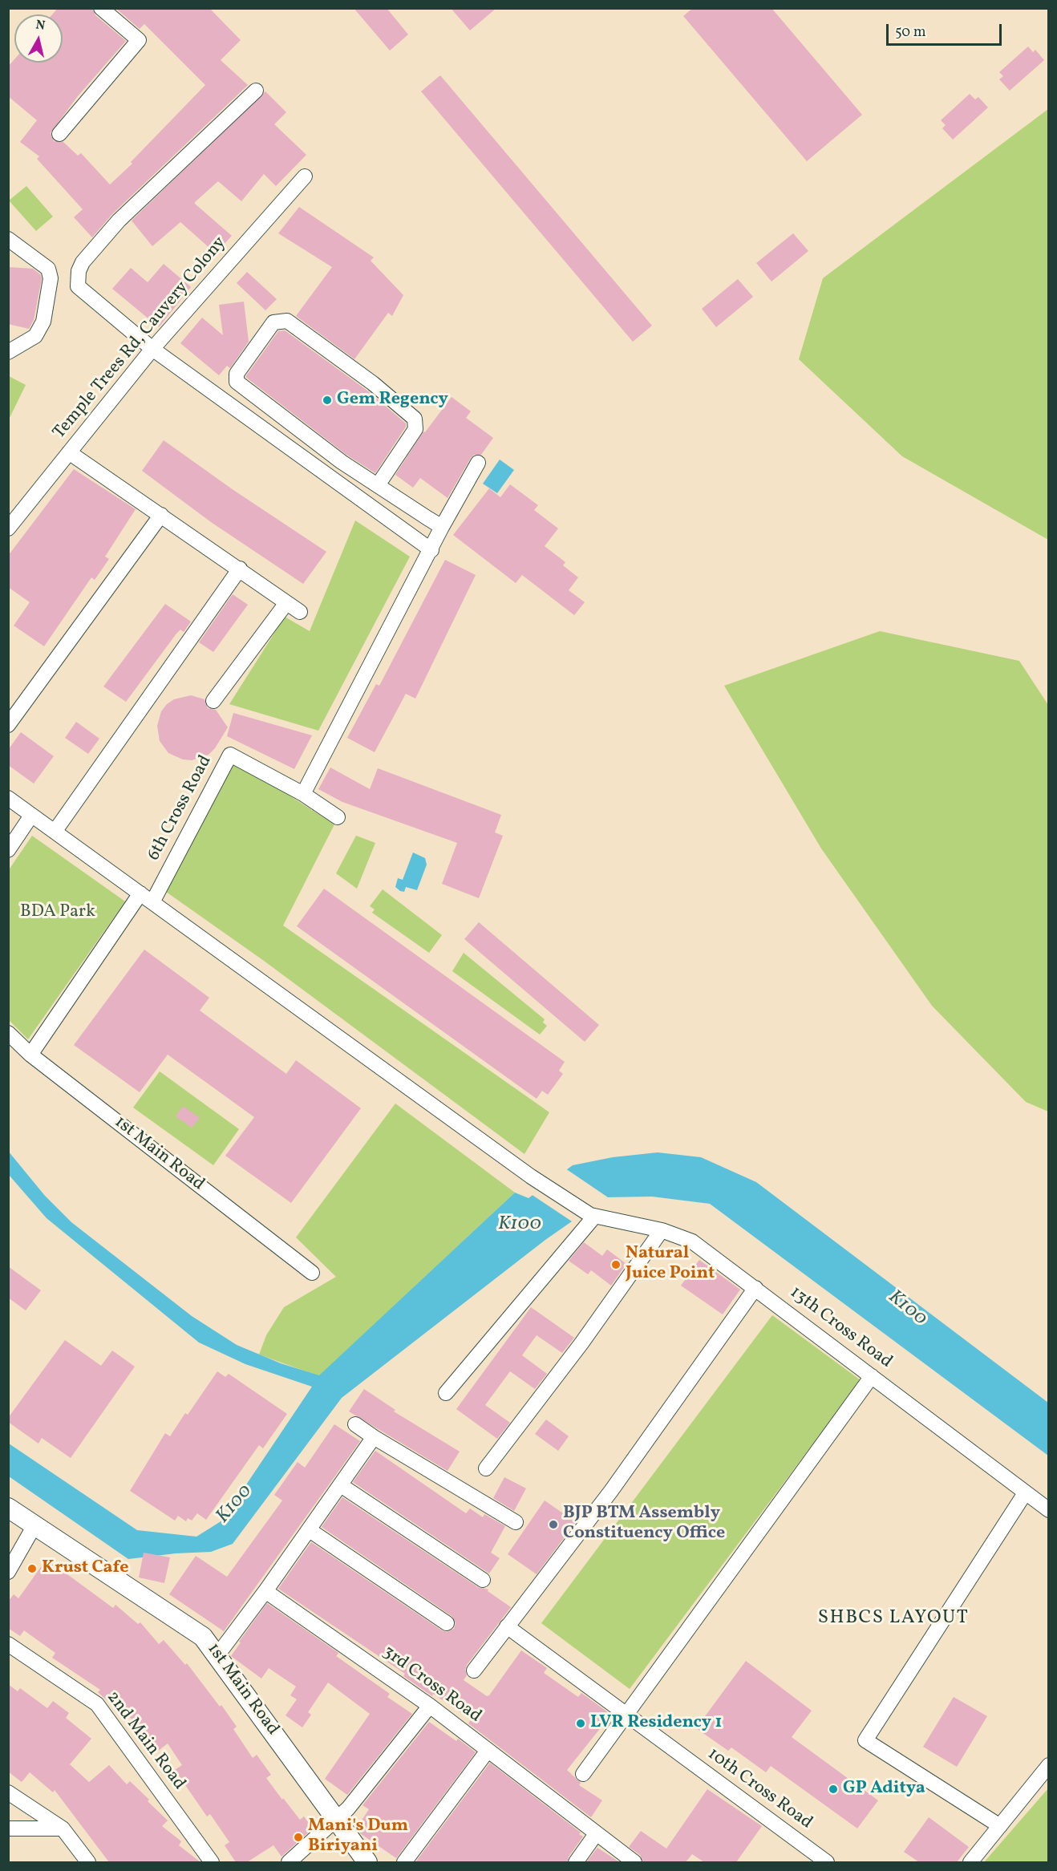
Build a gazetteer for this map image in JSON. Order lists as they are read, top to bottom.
{
  "streets": {
    "street": [
      "Temple Trees Rd, Cauvery Colony",
      "6th Cross Road",
      "1st Main Road",
      "13th Cross Road",
      "3rd Cross Road",
      "2nd Main Road",
      "10th Cross Road"
    ]
  },
  "districts": ["SHBCS LAYOUT"],
  "water": ["K100"],
  "parks": ["BDA Park"],
  "places": [
    "Gem Regency",
    "Natural Juice Point",
    "BJP BTM Assembly Constituency Office",
    "Krust Cafe",
    "LVR Residency 1",
    "GP Aditya",
    "Mani's Dum Biriyani"
  ],
  "scale_bar": "50 m",
  "north": "top"
}
